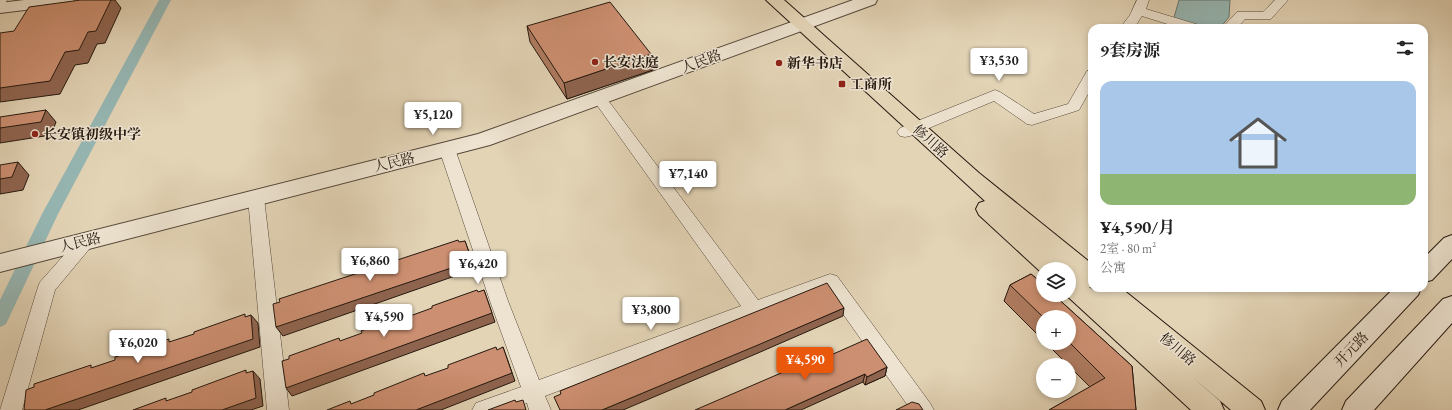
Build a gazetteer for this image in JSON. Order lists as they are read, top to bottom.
{
  "streets": {
    "main road": ["修川路"],
    "street": ["人民路", "开元路"]
  },
  "crossings": [
    ["人民路", "修川路"]
  ],
  "places": {
    "other": ["长安法庭", "新华书店", "长安镇初级中学"],
    "transit": ["工商所"]
  },
  "page": {
    "heading": "9套房源",
    "price": [
      "¥3,530",
      "¥5,120",
      "¥7,140",
      "¥6,860",
      "¥6,420",
      "¥3,800",
      "¥4,590",
      "¥6,020",
      "¥4,590"
    ],
    "list": [
      {
        "name": "¥4,590/月",
        "note": "2室 · 80 m² · 公寓"
      }
    ],
    "map_buttons": ["+", "−"]
  }
}
